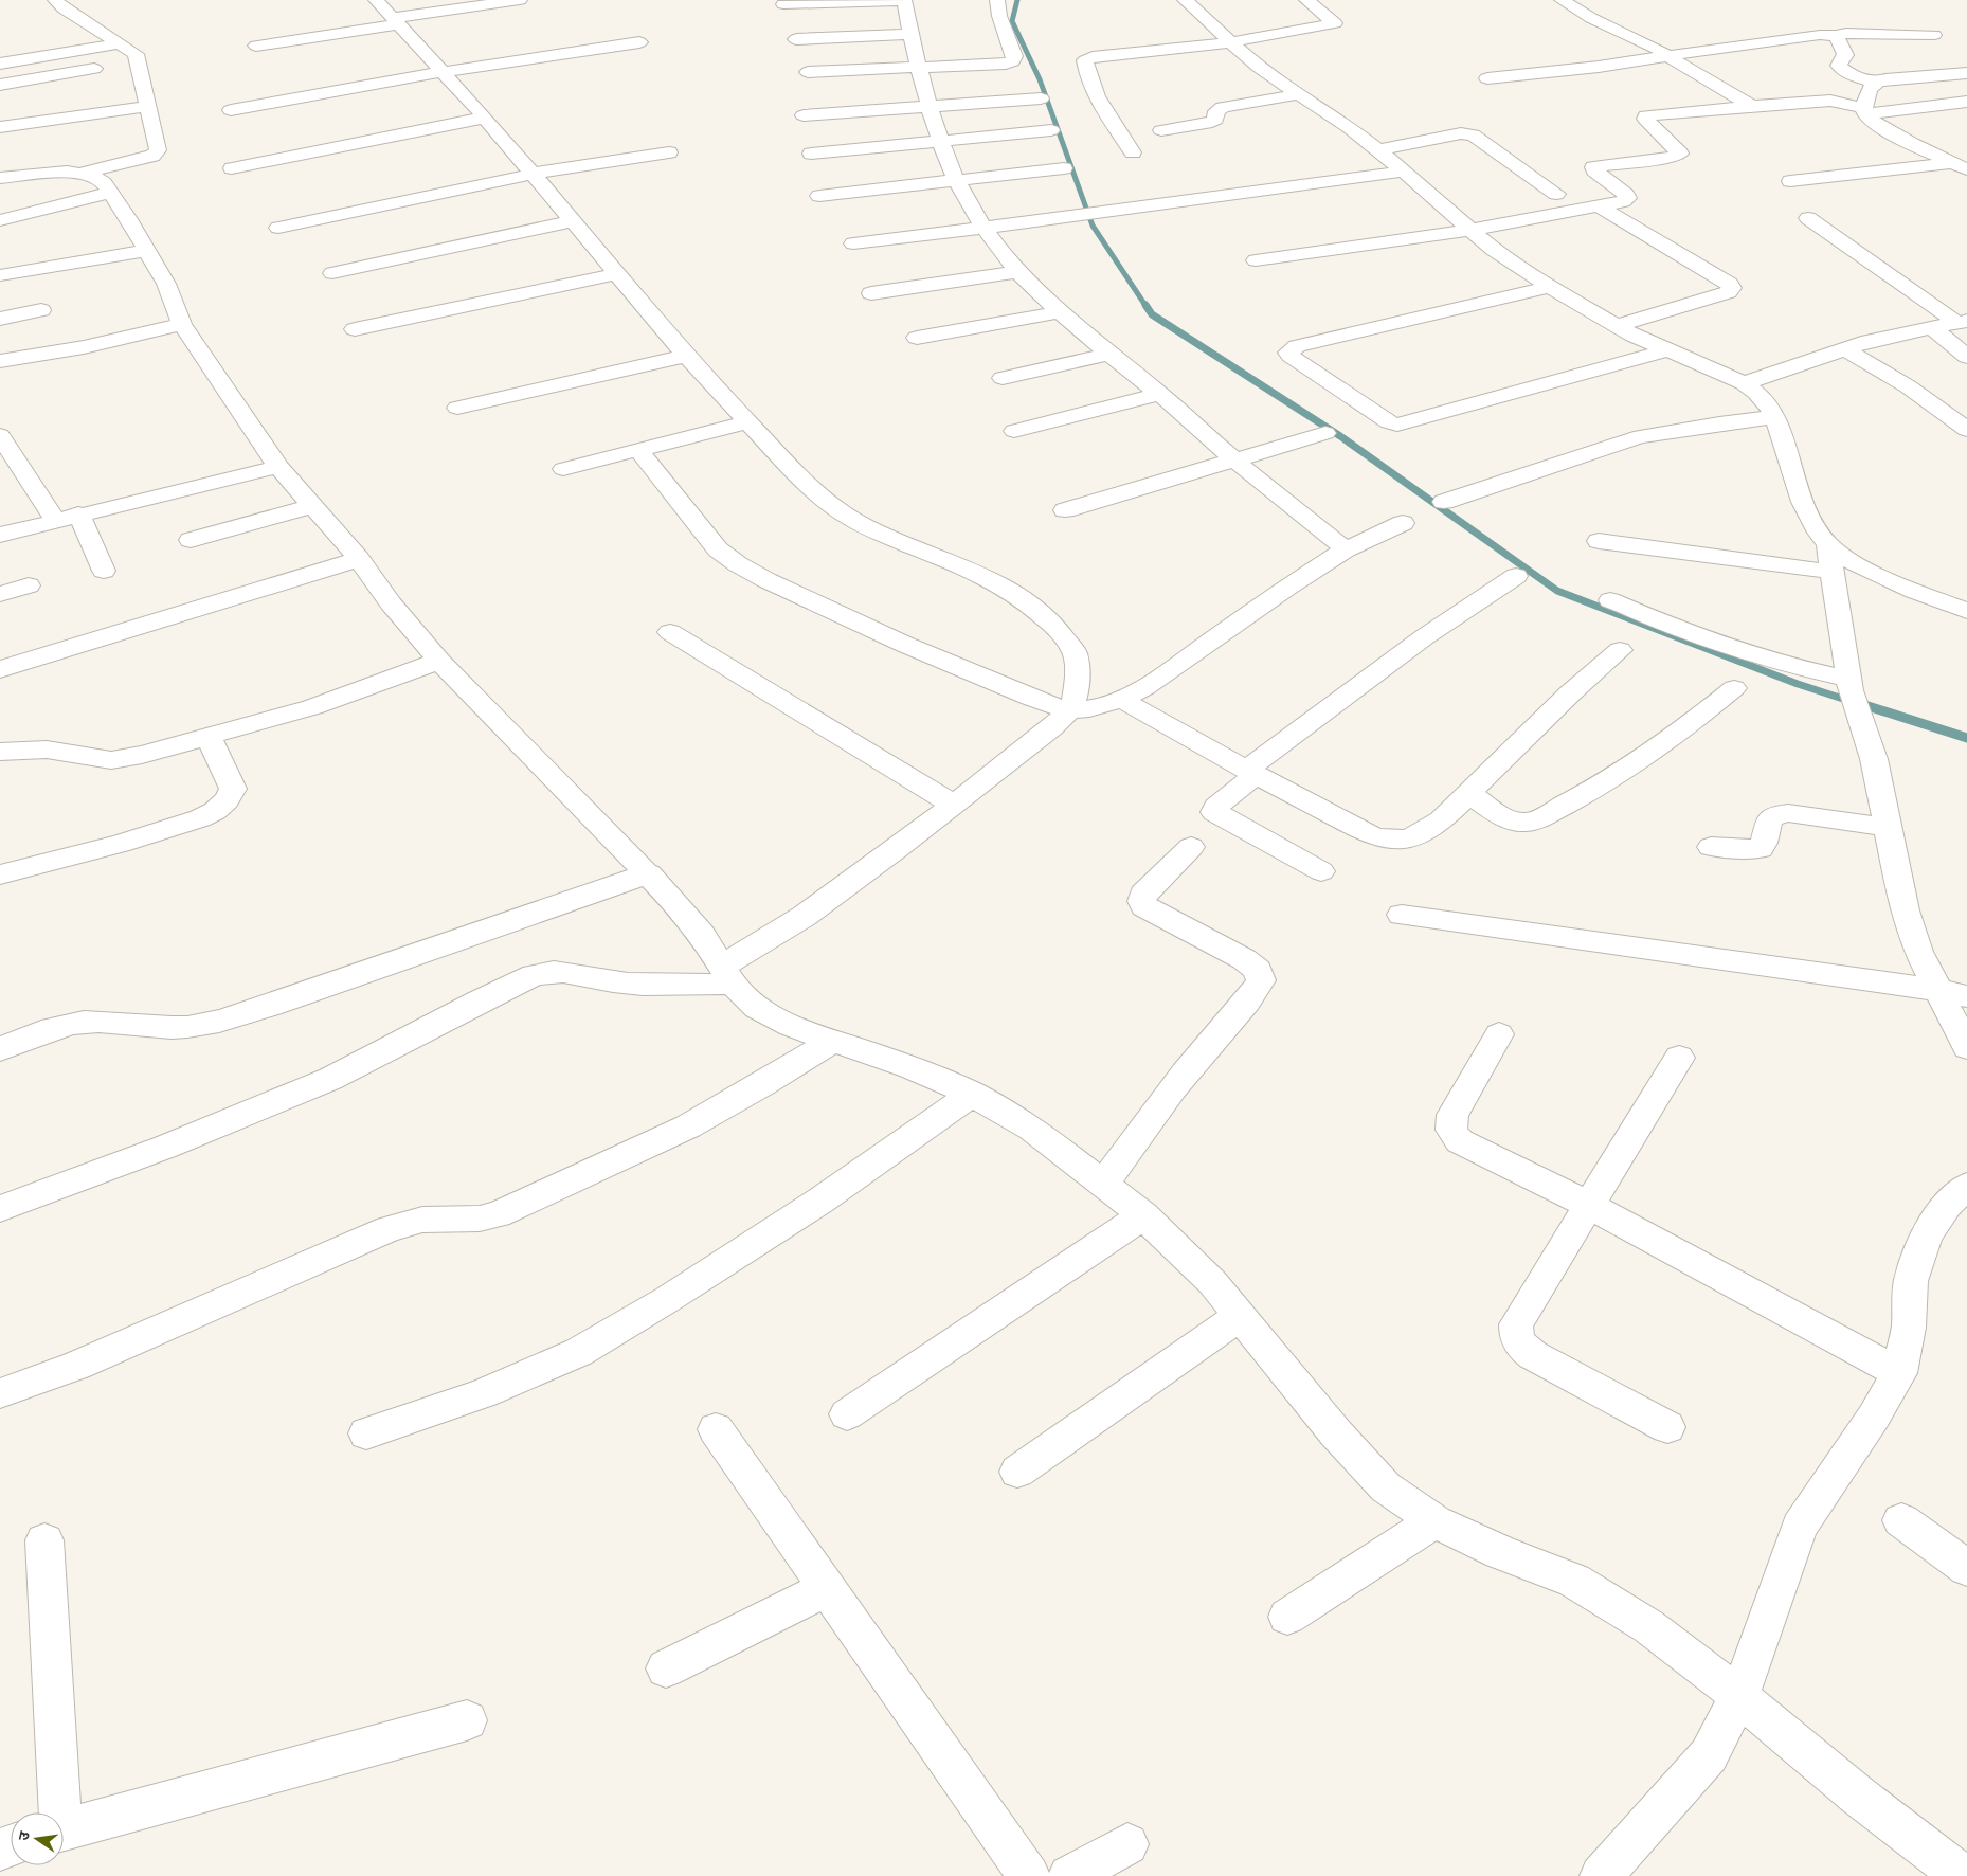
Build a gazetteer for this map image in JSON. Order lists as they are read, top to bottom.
{
  "north": "left"
}
